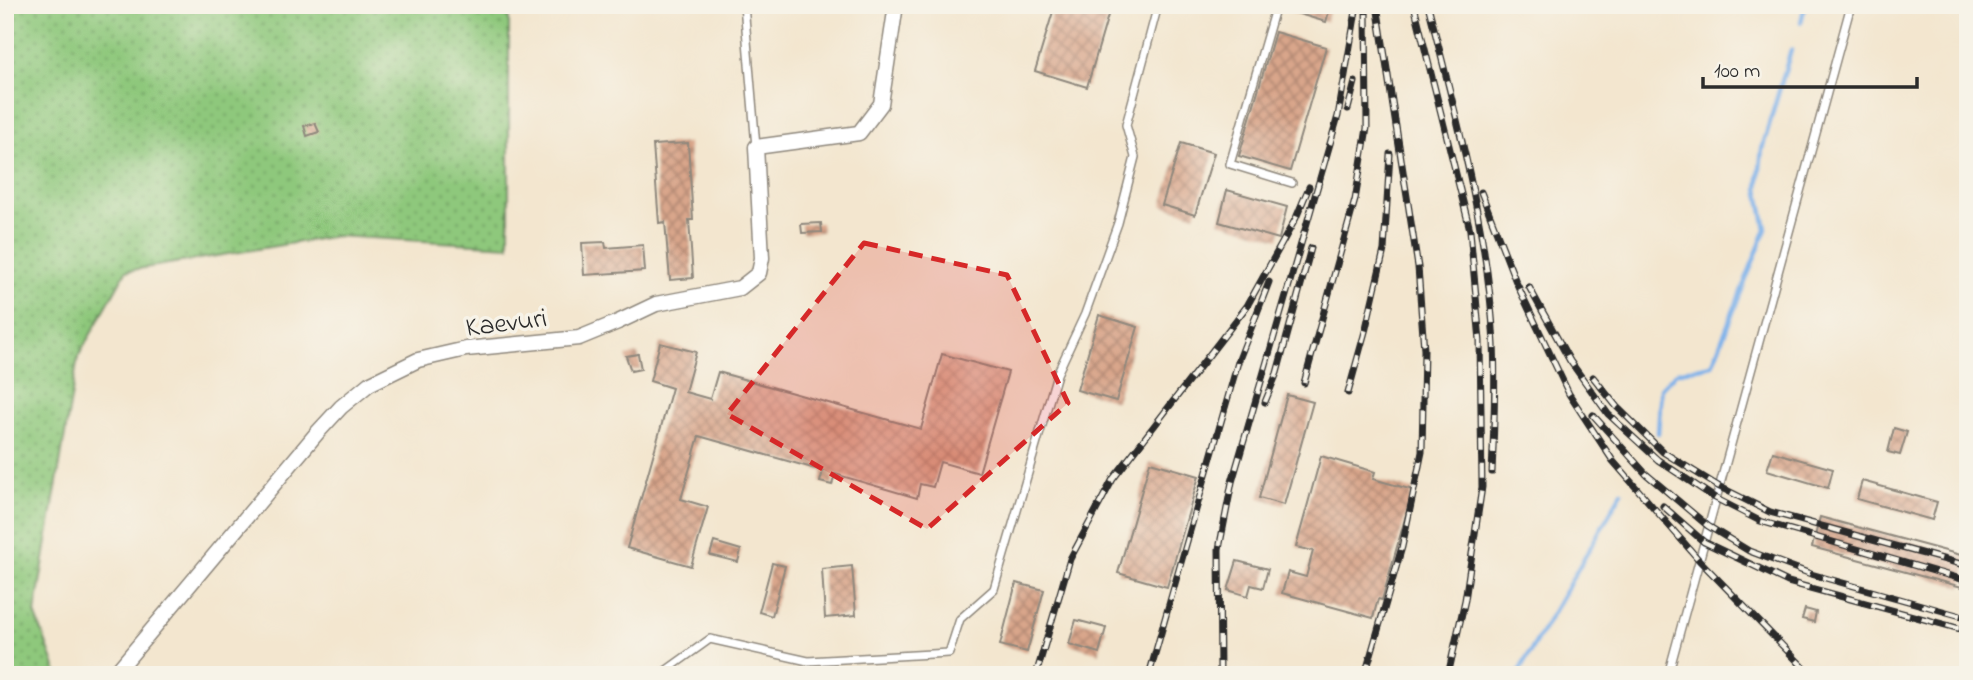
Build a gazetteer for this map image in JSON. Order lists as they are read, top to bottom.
{
  "streets": {
    "street": ["Kaevuri"]
  },
  "scale_bar": "100 m"
}
